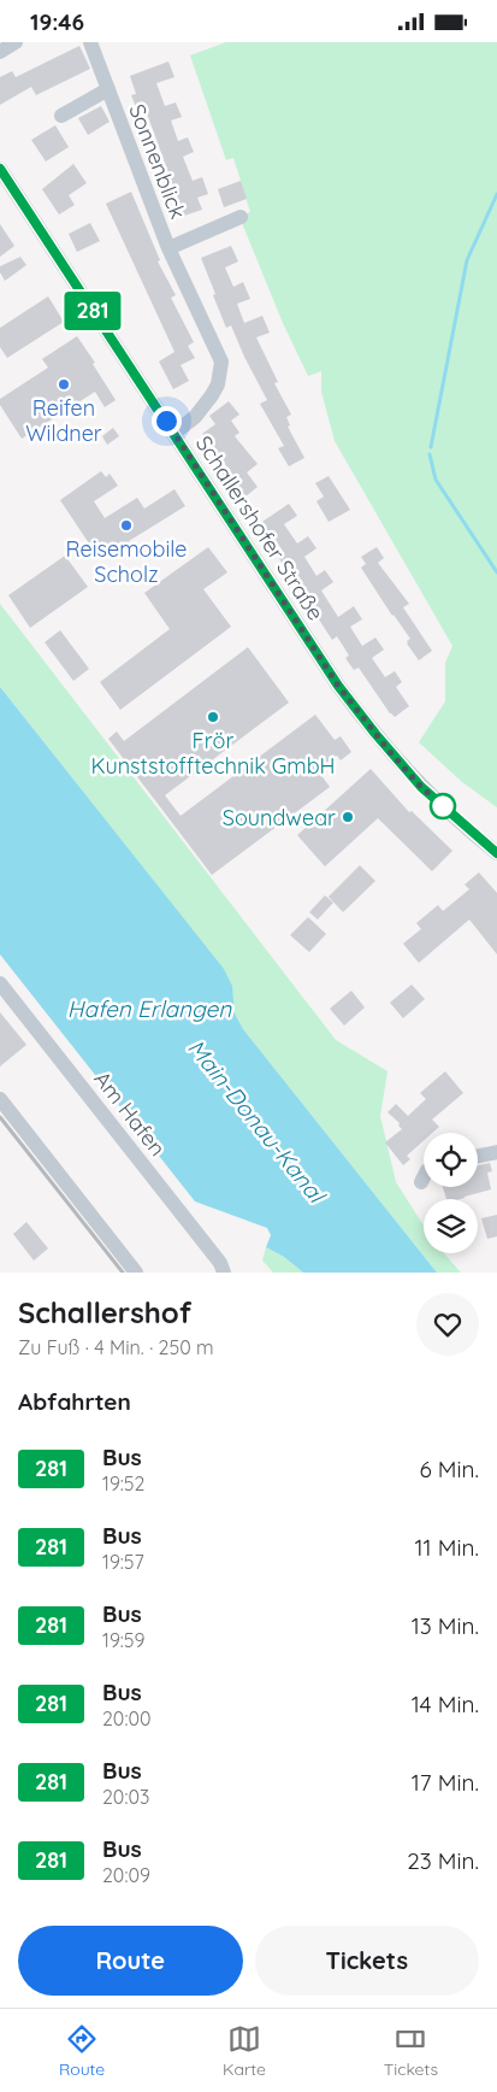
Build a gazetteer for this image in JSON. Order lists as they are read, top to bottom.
{
  "streets": {
    "street": ["Sonnenblick", "Schallershofer Straße", "Am Hafen"]
  },
  "crossings": [
    ["Sonnenblick", "Schallershofer Straße"]
  ],
  "water": ["Hafen Erlangen", "Main-Donau-Kanal"],
  "places": [
    "Reifen Wildner",
    "Reisemobile Scholz",
    "Frör Kunststofftechnik GmbH",
    "Soundwear"
  ],
  "lines": ["bus line 281"],
  "page": {
    "status": "19:46",
    "on_map": "281",
    "heading": [
      ["Schallershof", "Zu Fuß · 4 Min. · 250 m"],
      "Abfahrten"
    ],
    "list": [
      {
        "mark": "281",
        "name": "Bus",
        "note": "19:52",
        "value": "6 Min."
      },
      {
        "mark": "281",
        "name": "Bus",
        "note": "19:57",
        "value": "11 Min."
      },
      {
        "mark": "281",
        "name": "Bus",
        "note": "19:59",
        "value": "13 Min."
      },
      {
        "mark": "281",
        "name": "Bus",
        "note": "20:00",
        "value": "14 Min."
      },
      {
        "mark": "281",
        "name": "Bus",
        "note": "20:03",
        "value": "17 Min."
      },
      {
        "mark": "281",
        "name": "Bus",
        "note": "20:09",
        "value": "23 Min."
      }
    ],
    "buttons": ["Route", "Tickets"],
    "tabs": ["Route", "Karte", "Tickets"]
  }
}
